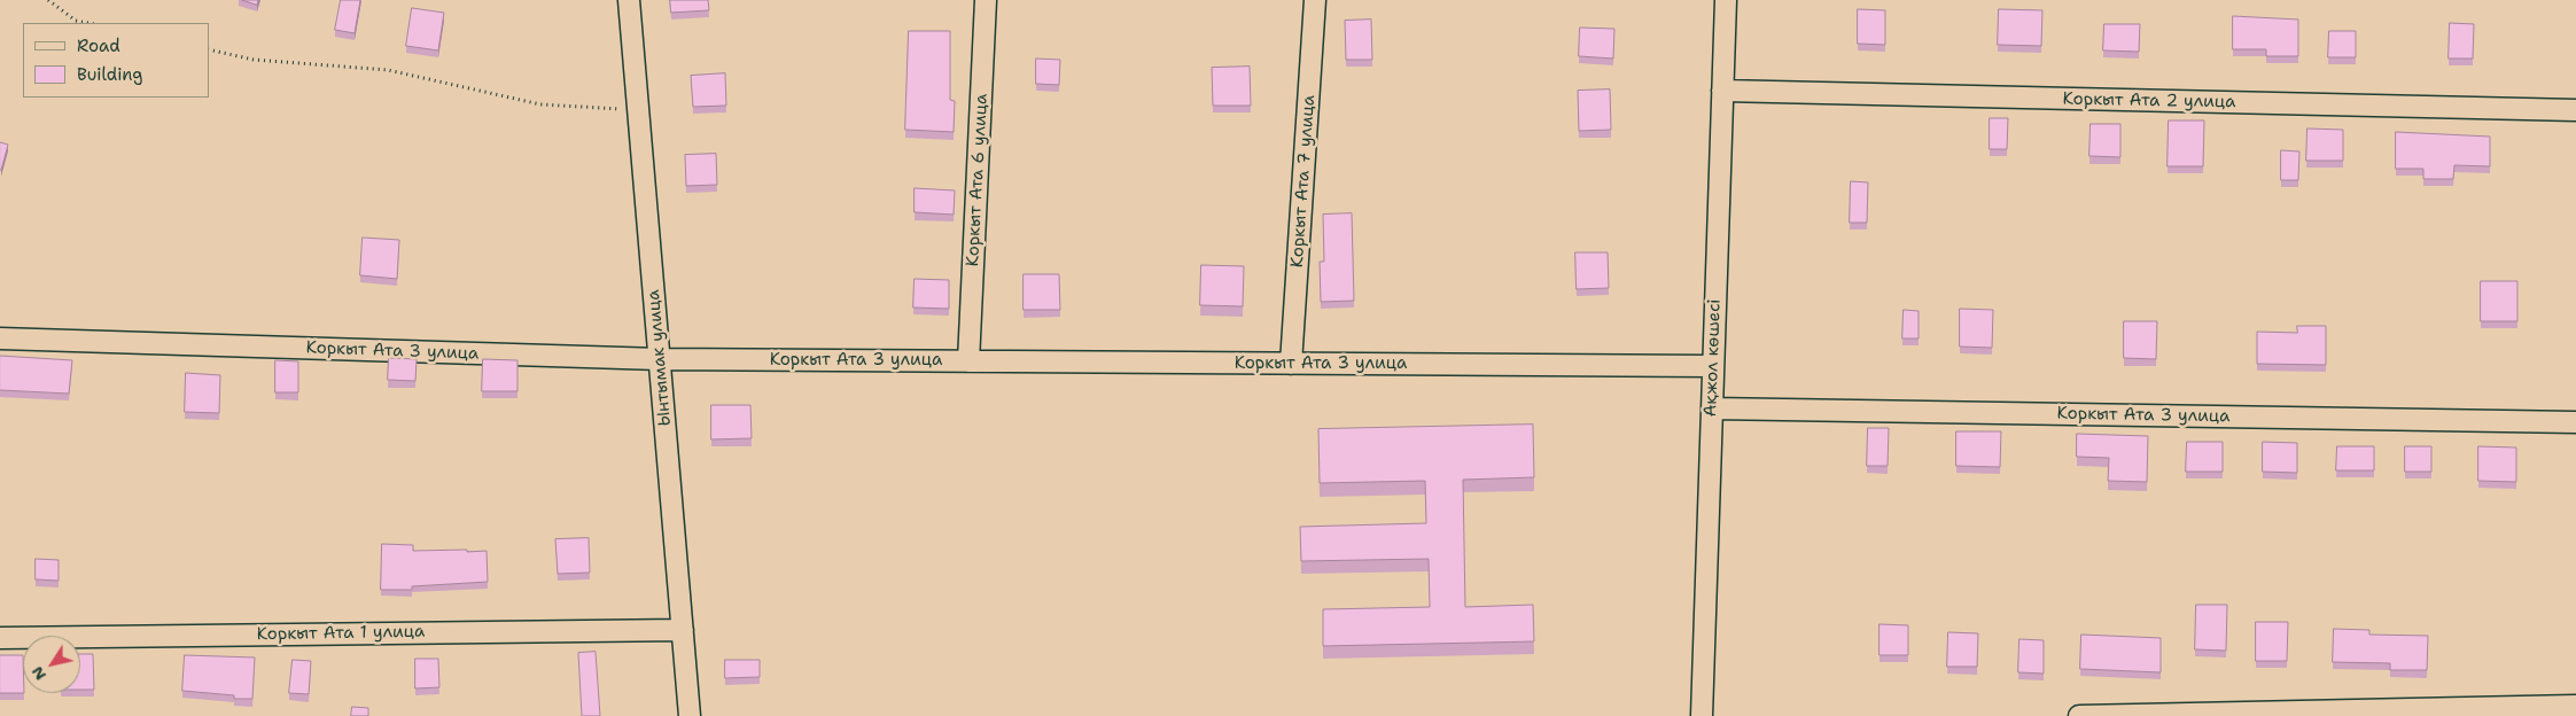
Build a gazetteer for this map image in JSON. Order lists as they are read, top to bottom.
{
  "streets": {
    "street": [
      "Коркыт Ата 2 улица",
      "Коркыт Ата 6 улица",
      "Коркыт Ата 7 улица",
      "Коркыт Ата 3 улица",
      "Ынтымак улица",
      "Ақжол көшесі",
      "Коркыт Ата 1 улица"
    ]
  },
  "crossings": [
    ["Коркыт Ата 2 улица", "Ақжол көшесі"],
    ["Коркыт Ата 6 улица", "Коркыт Ата 3 улица"],
    ["Коркыт Ата 7 улица", "Коркыт Ата 3 улица"],
    ["Коркыт Ата 3 улица", "Ынтымак улица"],
    ["Коркыт Ата 3 улица", "Ақжол көшесі"],
    ["Ынтымак улица", "Коркыт Ата 1 улица"]
  ],
  "legend": ["Road", "Building"],
  "north": "bottom left"
}
